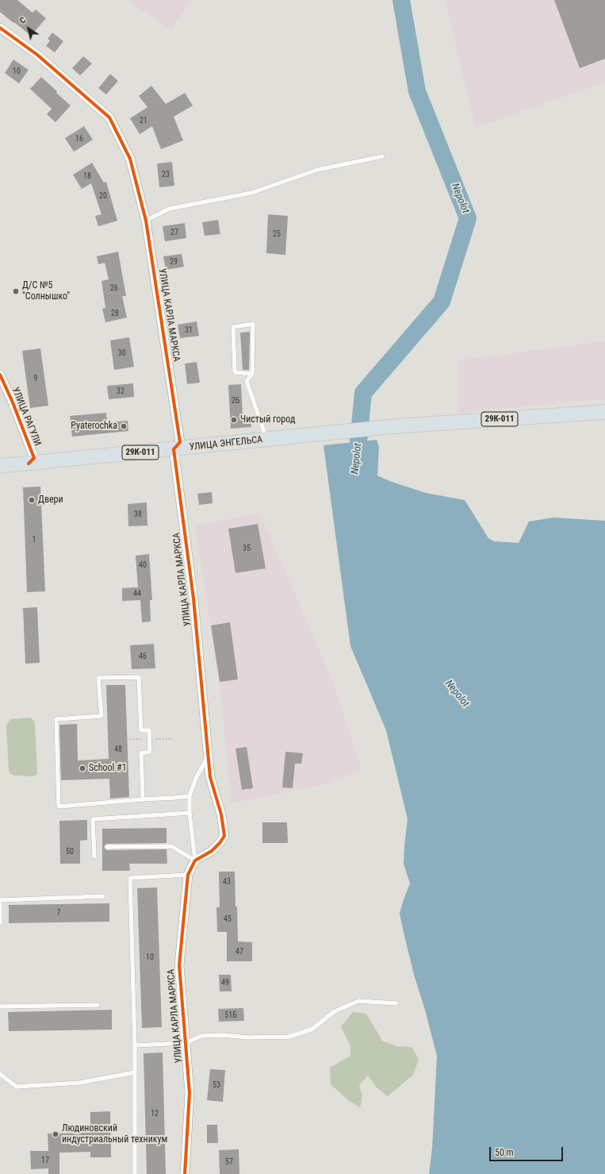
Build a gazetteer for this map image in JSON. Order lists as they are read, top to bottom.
{
  "streets": {
    "main road": ["29К-011", "УЛИЦА ЭНГЕЛЬСА"],
    "street": ["УЛИЦА КАРЛА МАРКСА", "УЛИЦА РАГУЛИ"]
  },
  "crossings": [
    ["УЛИЦА КАРЛА МАРКСА", "УЛИЦА ЭНГЕЛЬСА"],
    ["УЛИЦА РАГУЛИ", "УЛИЦА ЭНГЕЛЬСА"]
  ],
  "water": ["Nepolot"],
  "places": [
    "Д/С №5 \"Солнышко\"",
    "Чистый город",
    "Pyaterochka",
    "Двери",
    "School #1",
    "Людиновский индустриальный техникум"
  ],
  "house_numbers": [
    "10",
    "21",
    "16",
    "23",
    "18",
    "20",
    "27",
    "25",
    "29",
    "26",
    "28",
    "31",
    "30",
    "9",
    "32",
    "2Б",
    "38",
    "1",
    "35",
    "40",
    "44",
    "46",
    "48",
    "50",
    "43",
    "7",
    "45",
    "47",
    "10",
    "49",
    "51Б",
    "53",
    "12",
    "17",
    "57"
  ],
  "scale_bar": "50 m",
  "north": "top left"
}
